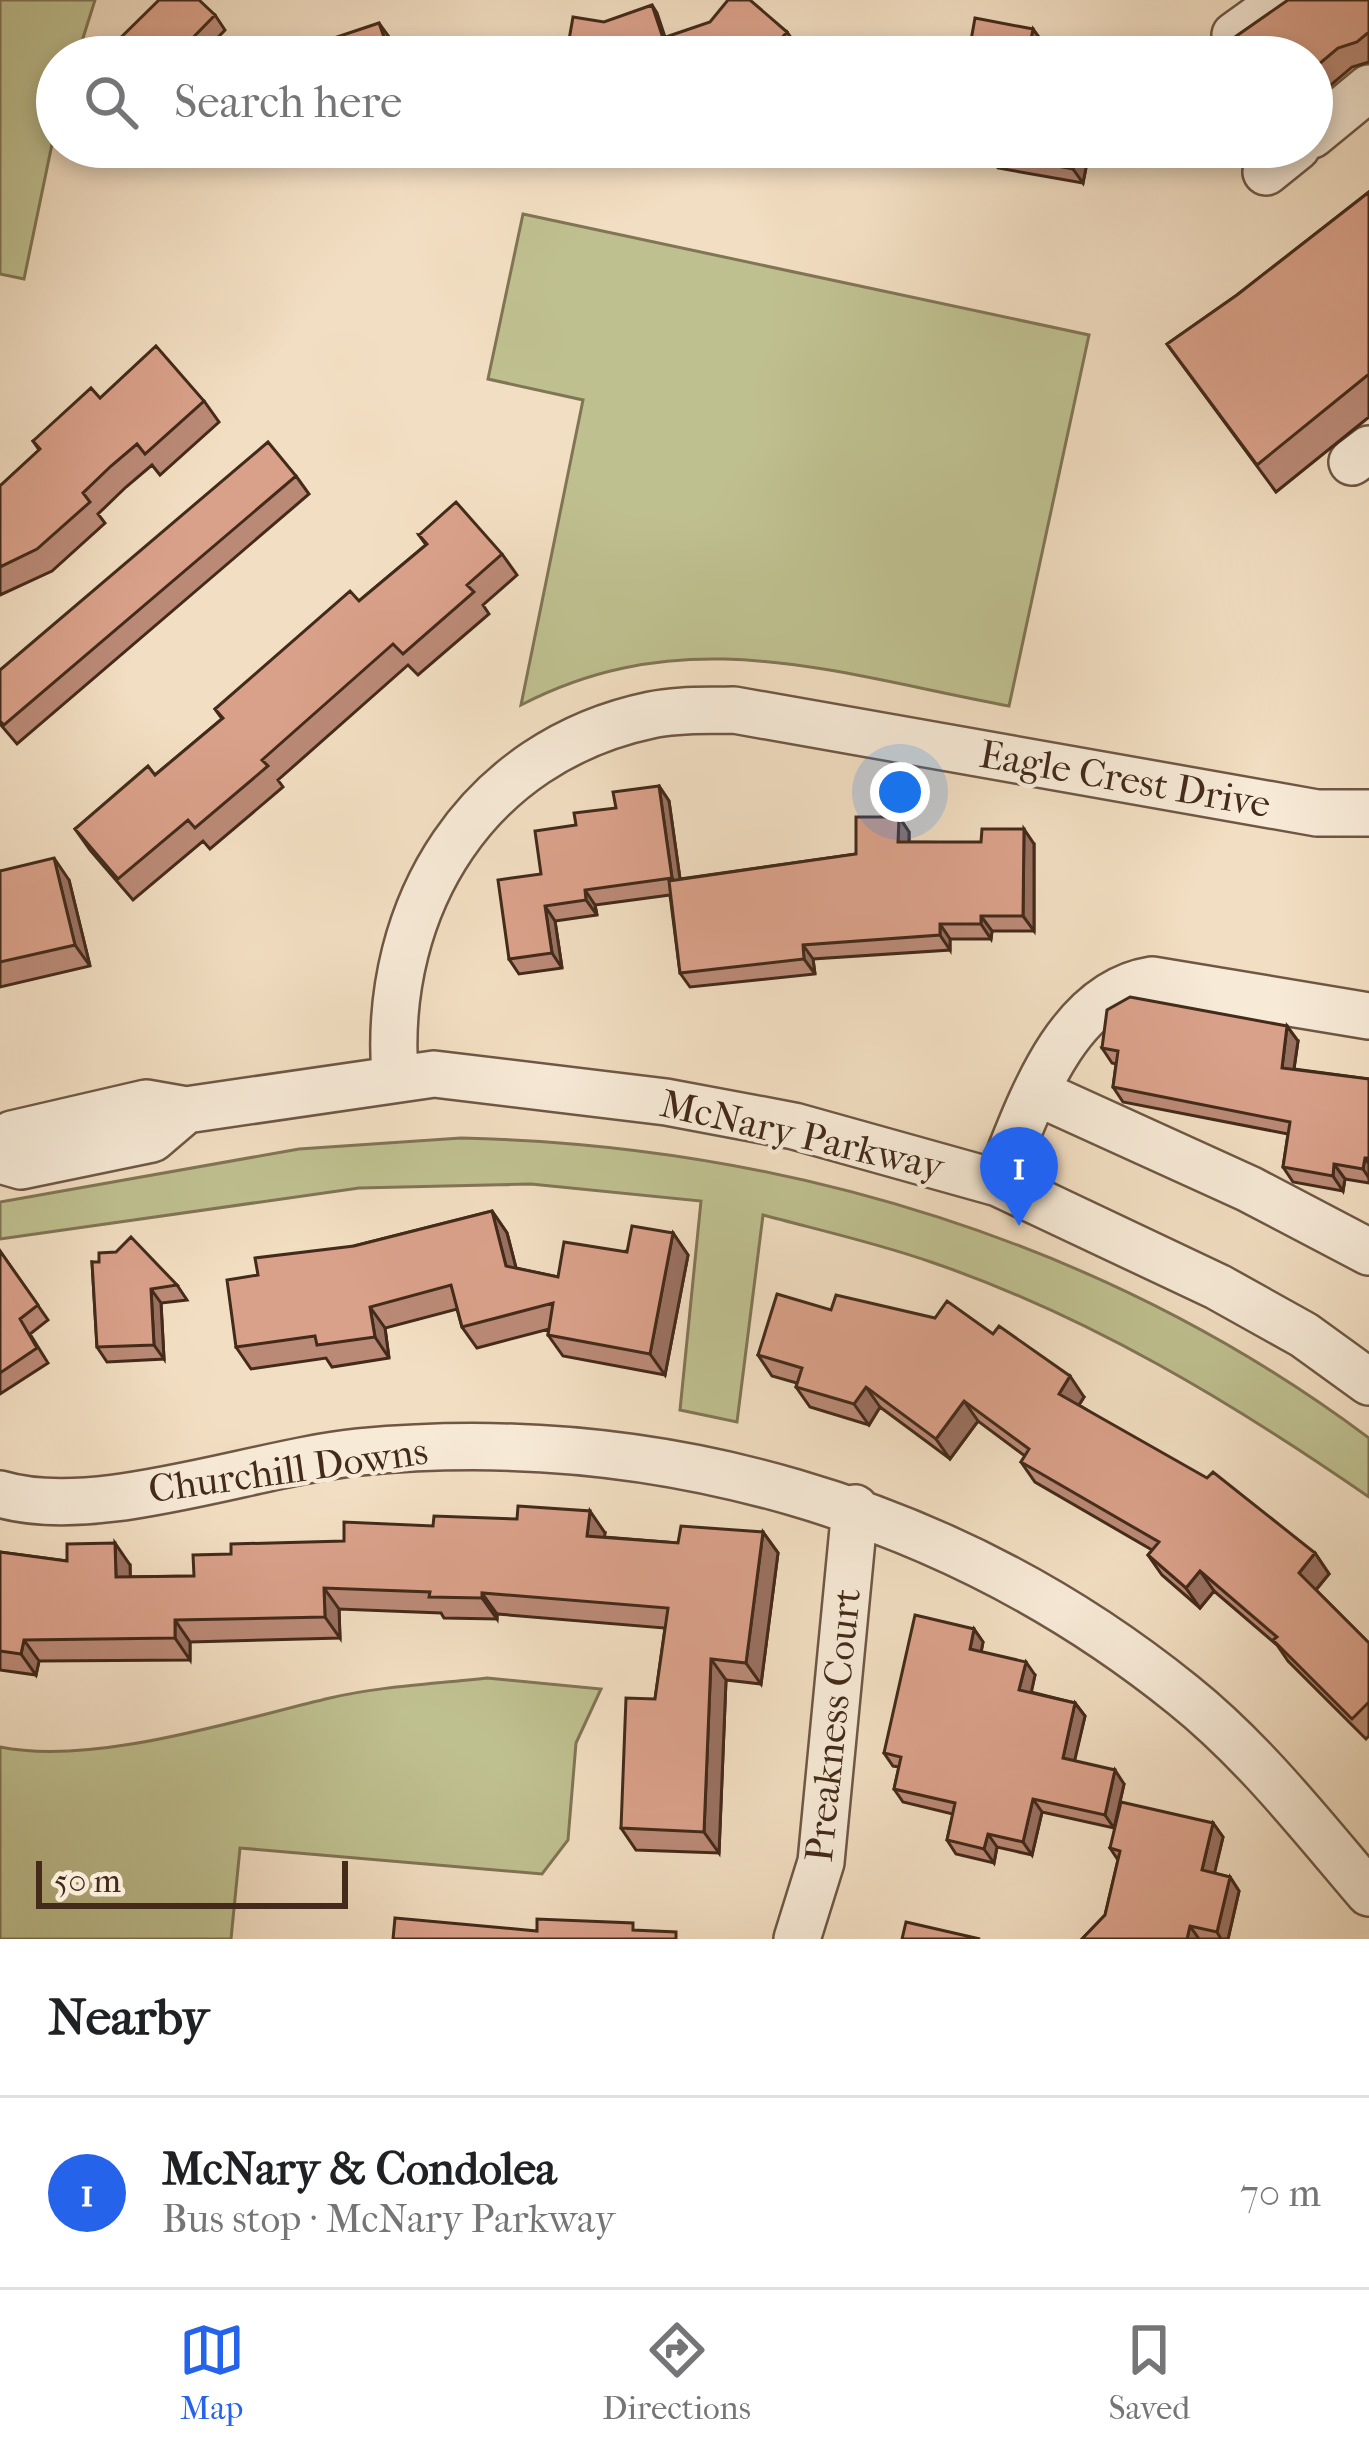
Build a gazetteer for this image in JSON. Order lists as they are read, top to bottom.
{
  "streets": {
    "street": [
      "Eagle Crest Drive",
      "McNary Parkway",
      "Churchill Downs",
      "Preakness Court"
    ]
  },
  "crossings": [
    ["Eagle Crest Drive", "McNary Parkway"],
    ["Churchill Downs", "Preakness Court"]
  ],
  "scale_bar": "50 m",
  "page": {
    "search": "Search here",
    "pins": "1",
    "scale": "50 m",
    "heading": "Nearby",
    "list": [
      {
        "mark": "1",
        "name": "McNary & Condolea",
        "note": "Bus stop · McNary Parkway",
        "value": "70 m"
      }
    ],
    "nav": ["Map", "Directions", "Saved"]
  }
}
